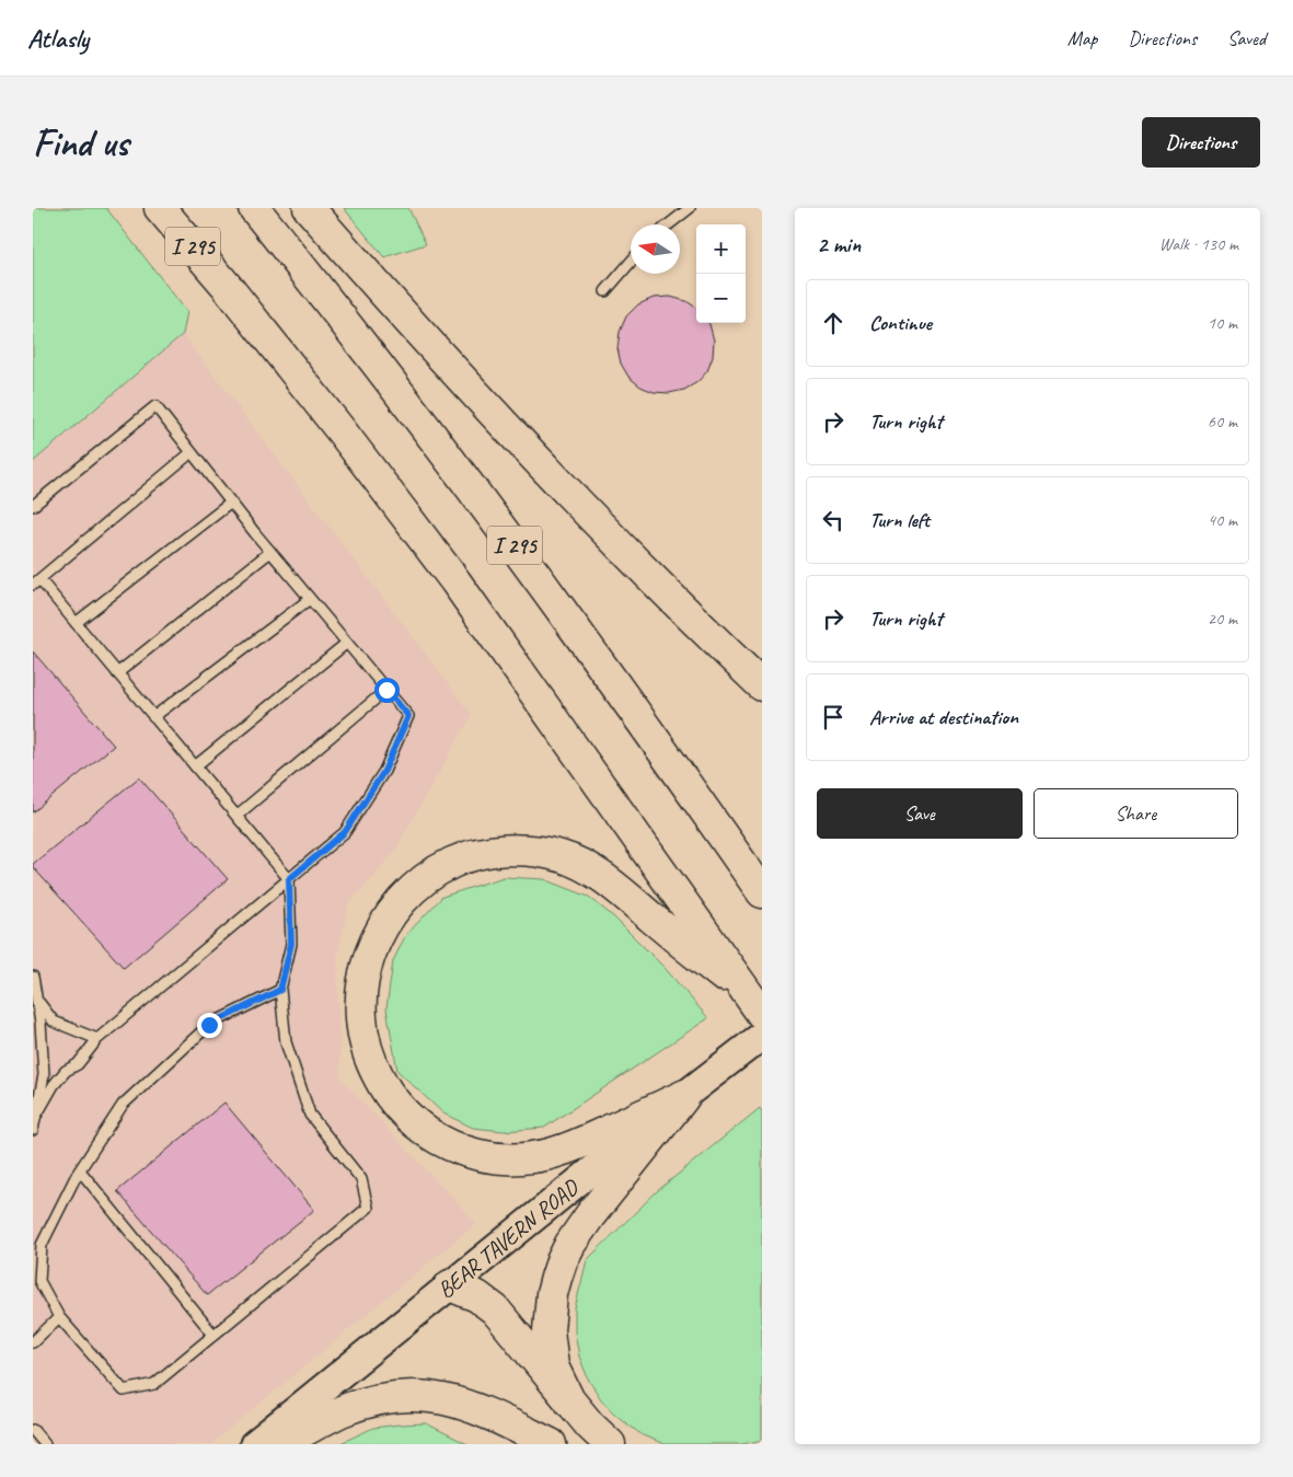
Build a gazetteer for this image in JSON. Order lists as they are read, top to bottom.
{
  "streets": {
    "highway": ["I 295"],
    "street": ["BEAR TAVERN ROAD"]
  },
  "north": "left",
  "page": {
    "header": "Atlasly",
    "nav": ["Map", "Directions", "Saved"],
    "buttons": [
      "Directions",
      ["Save", "Share"]
    ],
    "title": "Find us",
    "heading": ["2 min", "Walk · 130 m"],
    "map_buttons": ["+", "−"],
    "list": [
      ["Continue", "10 m"],
      ["Turn right", "60 m"],
      ["Turn left", "40 m"],
      ["Turn right", "20 m"],
      "Arrive at destination"
    ]
  }
}
